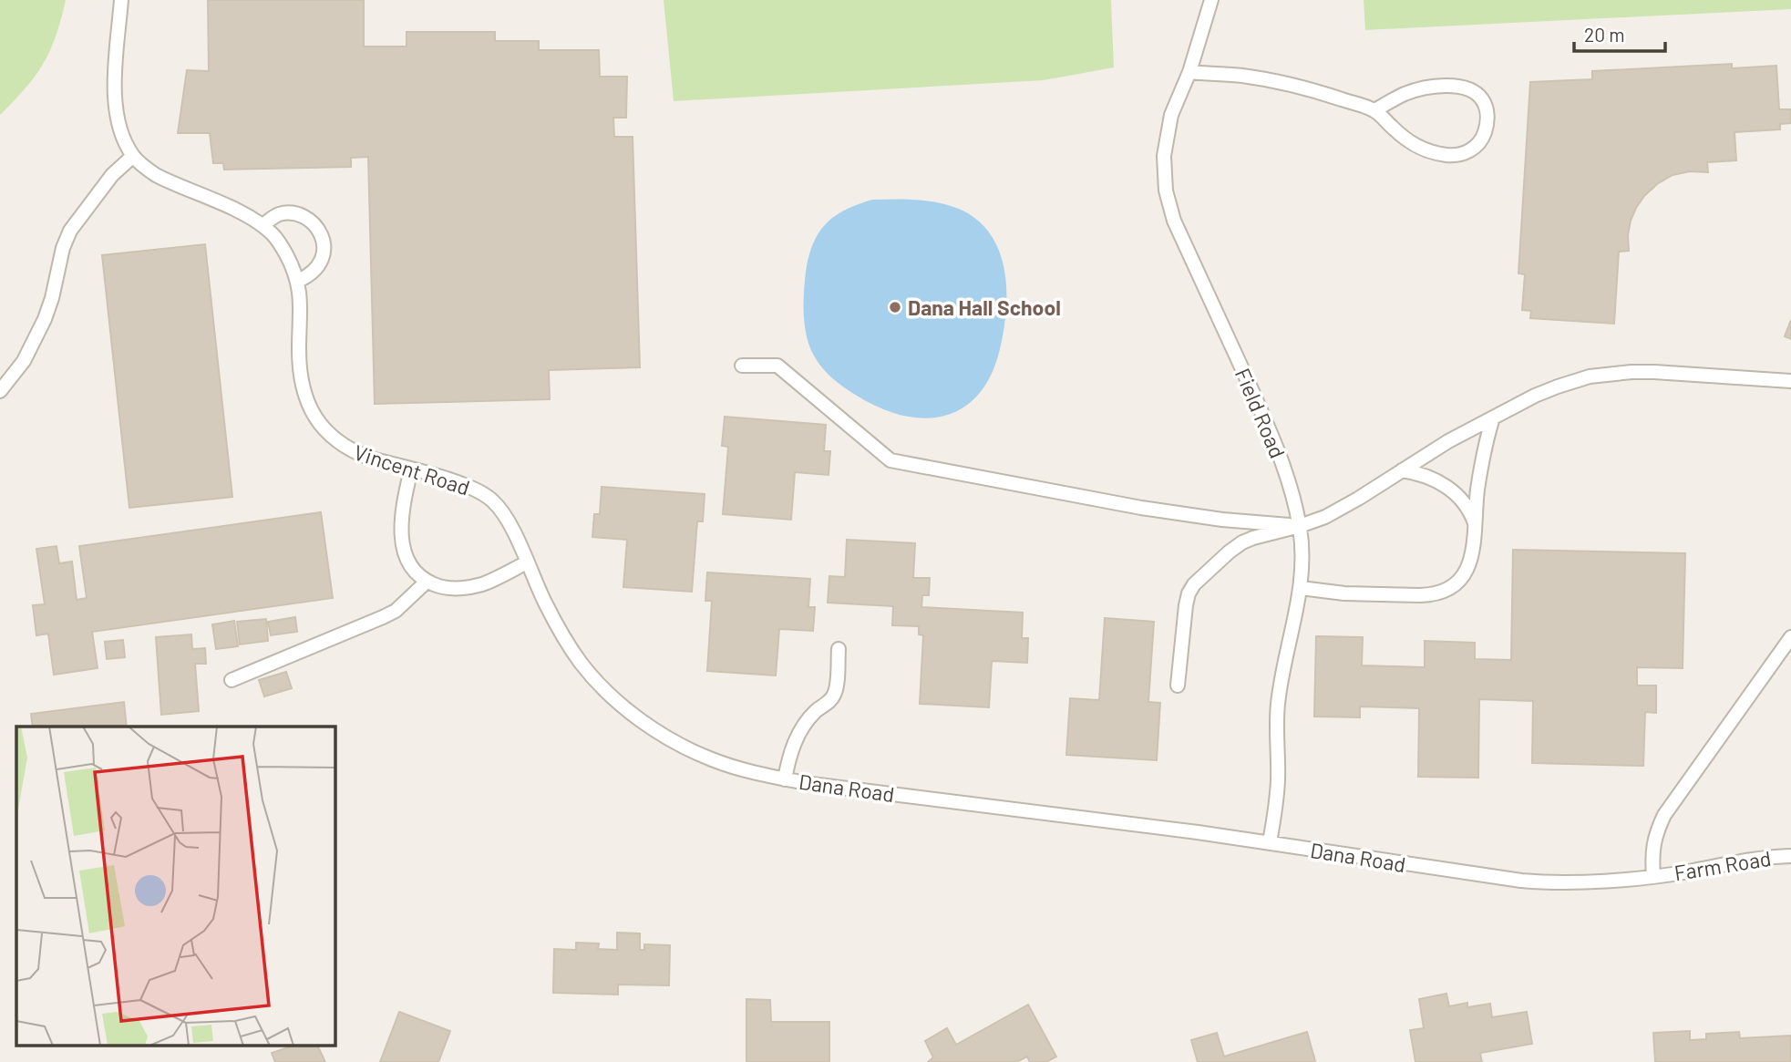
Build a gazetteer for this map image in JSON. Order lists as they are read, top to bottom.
{
  "streets": {
    "lane": [
      "Field Road",
      "Vincent Road",
      "Dana Road",
      "Farm Road"
    ]
  },
  "crossings": [
    ["Field Road", "Dana Road"],
    ["Vincent Road", "Dana Road"],
    ["Dana Road", "Farm Road"]
  ],
  "places": ["Dana Hall School"],
  "scale_bar": "20 m"
}
